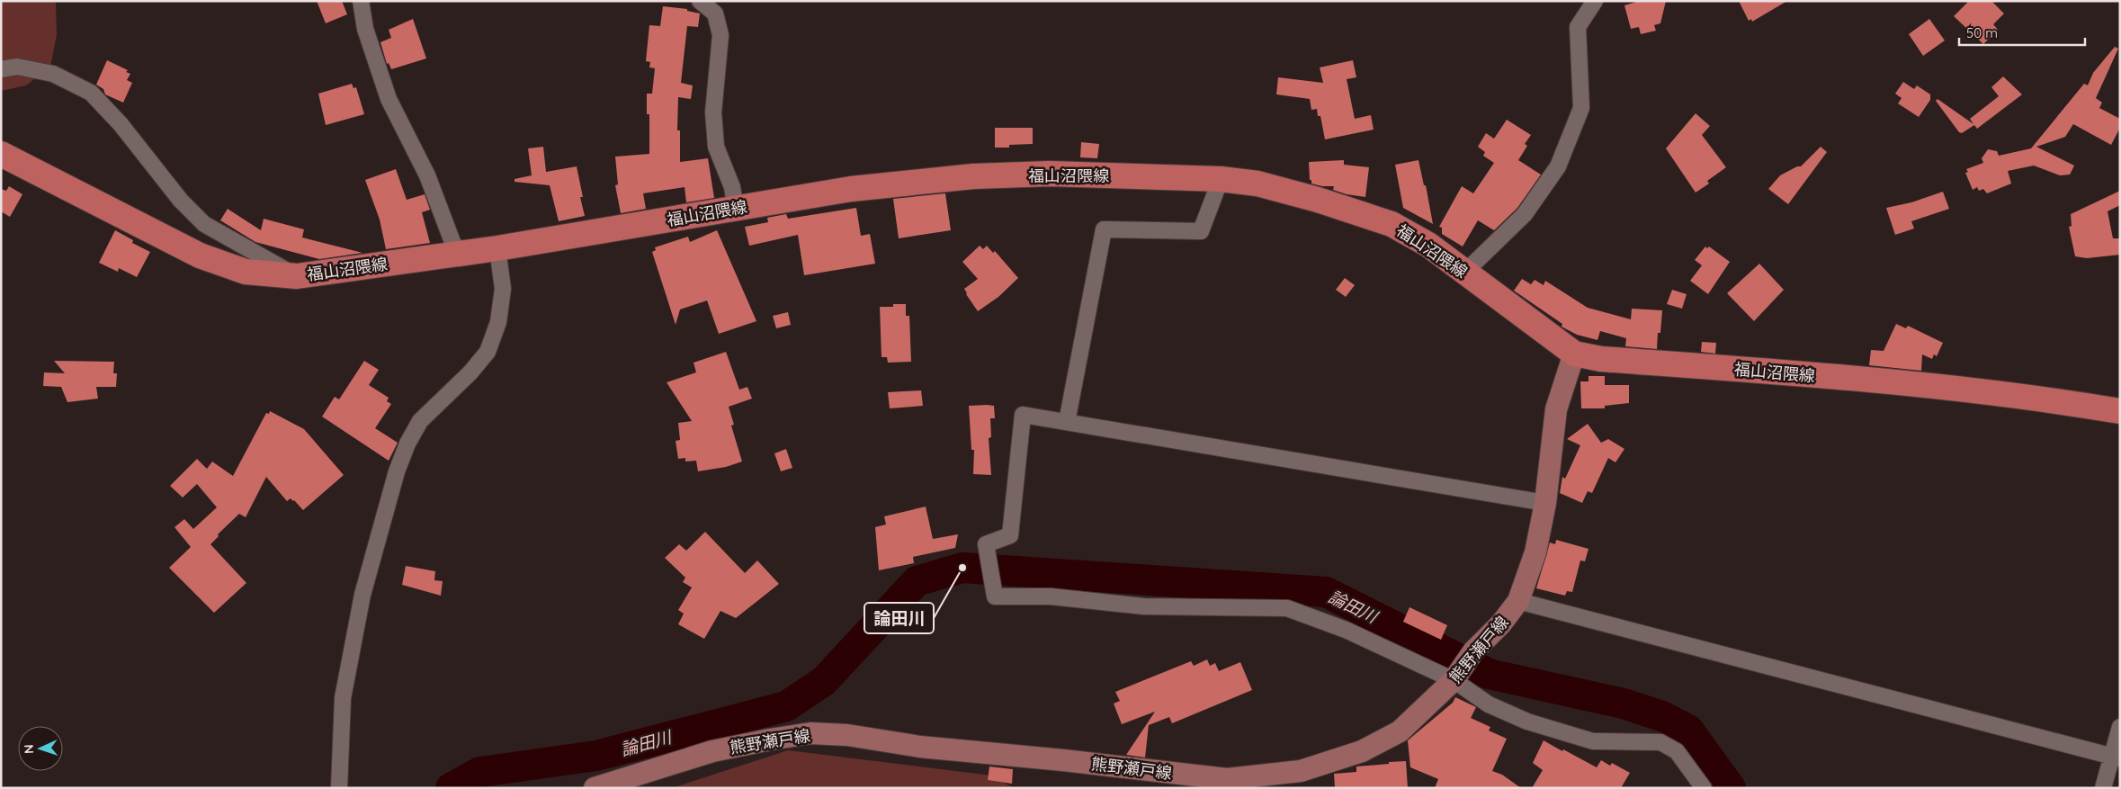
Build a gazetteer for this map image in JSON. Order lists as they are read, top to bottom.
{
  "streets": {
    "main road": ["福山沼隈線", "熊野瀬戸線"]
  },
  "crossings": [
    ["福山沼隈線", "熊野瀬戸線"]
  ],
  "water": ["論田川"],
  "places": ["論田川"],
  "scale_bar": "50 m",
  "north": "left"
}
